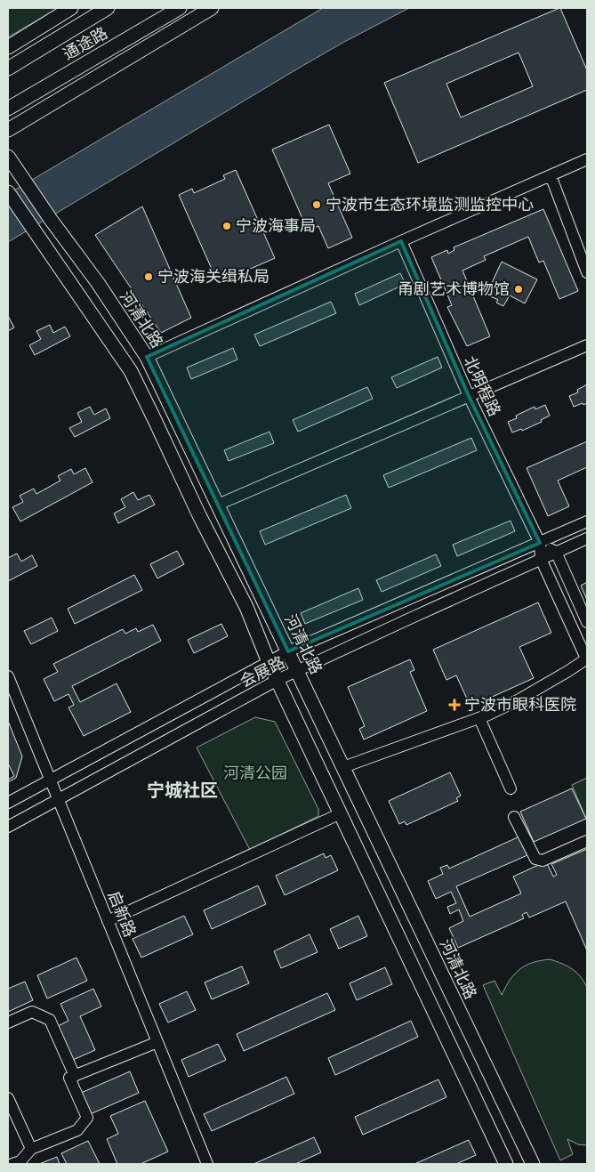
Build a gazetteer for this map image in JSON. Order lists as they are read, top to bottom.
{
  "streets": {
    "main road": ["通途路", "河清北路"],
    "street": ["北明程路", "会展路", "启新路"]
  },
  "crossings": [
    ["河清北路", "会展路"],
    ["北明程路", "会展路"],
    ["会展路", "启新路"]
  ],
  "districts": ["宁城社区"],
  "parks": ["河清公园"],
  "places": {
    "other": [
      "宁波市生态环境监测监控中心",
      "宁波海事局",
      "宁波海关缉私局",
      "甬剧艺术博物馆"
    ],
    "health": ["宁波市眼科医院"]
  }
}
